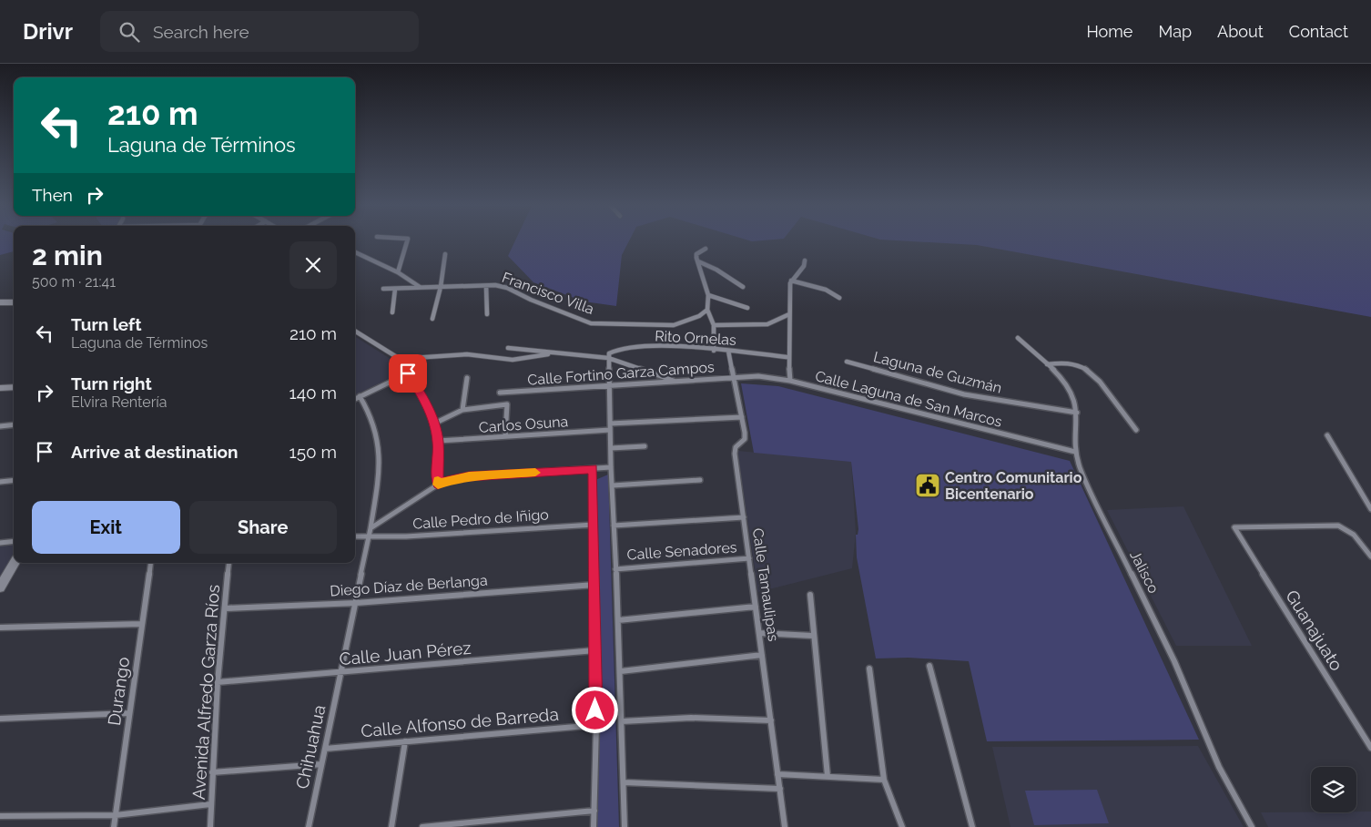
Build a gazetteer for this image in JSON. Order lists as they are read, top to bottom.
{
  "streets": {
    "street": [
      "Francisco Villa",
      "Rito Ornelas",
      "Laguna de Guzmán",
      "Calle Fortino Garza Campos",
      "Calle Laguna de San Marcos",
      "Carlos Osuna",
      "Calle Pedro de Iñigo",
      "Calle Senadores",
      "Jalisco",
      "Calle Tamaulipas",
      "Diego Díaz de Berlanga",
      "Guanajuato",
      "Calle Juan Pérez",
      "Durango",
      "Avenida Alfredo Garza Ríos",
      "Calle Alfonso de Barreda",
      "Chihuahua"
    ]
  },
  "crossings": [
    ["Rito Ornelas", "Calle Tamaulipas"],
    ["Laguna de Guzmán", "Jalisco"],
    ["Calle Fortino Garza Campos", "Calle Laguna de San Marcos"],
    ["Calle Fortino Garza Campos", "Calle Tamaulipas"],
    ["Calle Laguna de San Marcos", "Jalisco"],
    ["Calle Laguna de San Marcos", "Calle Tamaulipas"],
    ["Calle Pedro de Iñigo", "Chihuahua"],
    ["Calle Senadores", "Calle Tamaulipas"],
    ["Diego Díaz de Berlanga", "Avenida Alfredo Garza Ríos"],
    ["Diego Díaz de Berlanga", "Chihuahua"],
    ["Calle Juan Pérez", "Avenida Alfredo Garza Ríos"],
    ["Calle Juan Pérez", "Chihuahua"],
    ["Calle Alfonso de Barreda", "Chihuahua"]
  ],
  "places": {
    "public building": ["Centro Comunitario Bicentenario"]
  },
  "page": {
    "header": "Drivr",
    "search": "Search here",
    "nav": [
      "Home",
      "Map",
      "About",
      "Contact"
    ],
    "turn": ["210 m", "Laguna de Términos"],
    "then": "Then",
    "heading": ["2 min", "500 m · 21:41"],
    "list": [
      {
        "name": "Turn left",
        "note": "Laguna de Términos",
        "value": "210 m"
      },
      {
        "name": "Turn right",
        "note": "Elvira Rentería",
        "value": "140 m"
      },
      {
        "name": "Arrive at destination",
        "value": "150 m"
      }
    ],
    "buttons": ["Exit", "Share"]
  }
}
